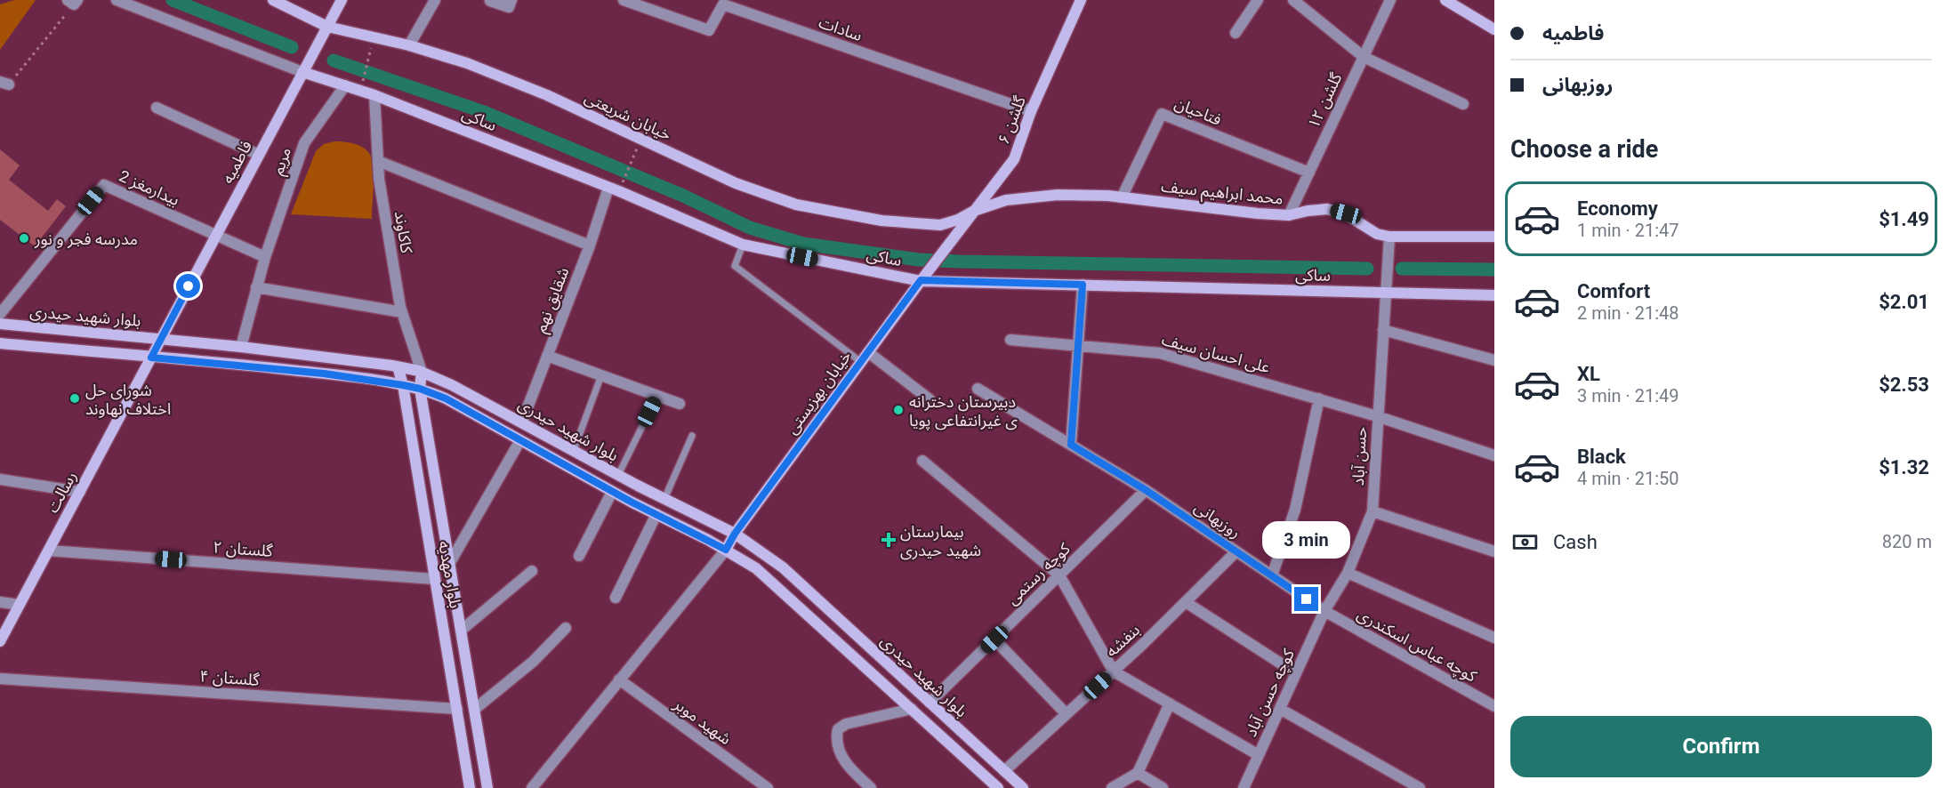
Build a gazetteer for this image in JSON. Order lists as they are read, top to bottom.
{
  "streets": {
    "street": [
      "سادات",
      "گلشن ۱۲",
      "فتاحیان",
      "خیابان شریعتی",
      "ساکی",
      "گلشن ۶",
      "مریم",
      "فاطمیه",
      "بیدارمغز 2",
      "محمد ابراهیم سیف",
      "کاکاوند",
      "شقایق نهم",
      "بلوار شهید حیدری",
      "علی احسان سیف",
      "خیابان بهزیستی",
      "حسن آباد",
      "رسالت",
      "روزبهانی",
      "گلستان ۲",
      "کوچه رستمی",
      "بلوار مهدیه",
      "بنفشه",
      "کوچه عباس اسکندری",
      "گلستان ۴",
      "کوچه حسن آباد",
      "شهید موبر"
    ]
  },
  "crossings": [
    ["سادات", "گلشن ۶"],
    ["گلشن ۱۲", "فتاحیان"],
    ["گلشن ۱۲", "محمد ابراهیم سیف"],
    ["فتاحیان", "محمد ابراهیم سیف"],
    ["خیابان شریعتی", "گلشن ۶"],
    ["خیابان شریعتی", "فاطمیه"],
    ["خیابان شریعتی", "محمد ابراهیم سیف"],
    ["ساکی", "مریم"],
    ["ساکی", "فاطمیه"],
    ["ساکی", "کاکاوند"],
    ["ساکی", "شقایق نهم"],
    ["ساکی", "خیابان بهزیستی"],
    ["ساکی", "حسن آباد"],
    ["گلشن ۶", "محمد ابراهیم سیف"],
    ["گلشن ۶", "خیابان بهزیستی"],
    ["مریم", "بلوار شهید حیدری"],
    ["فاطمیه", "بیدارمغز 2"],
    ["فاطمیه", "بلوار شهید حیدری"],
    ["فاطمیه", "رسالت"],
    ["محمد ابراهیم سیف", "حسن آباد"],
    ["کاکاوند", "بلوار شهید حیدری"],
    ["کاکاوند", "بلوار مهدیه"],
    ["شقایق نهم", "بلوار شهید حیدری"],
    ["بلوار شهید حیدری", "خیابان بهزیستی"],
    ["بلوار شهید حیدری", "رسالت"],
    ["بلوار شهید حیدری", "کوچه رستمی"],
    ["بلوار شهید حیدری", "بلوار مهدیه"],
    ["بلوار شهید حیدری", "بنفشه"],
    ["علی احسان سیف", "حسن آباد"],
    ["حسن آباد", "روزبهانی"],
    ["حسن آباد", "کوچه عباس اسکندری"],
    ["حسن آباد", "کوچه حسن آباد"],
    ["رسالت", "گلستان ۲"],
    ["روزبهانی", "کوچه رستمی"],
    ["روزبهانی", "بنفشه"],
    ["روزبهانی", "کوچه عباس اسکندری"],
    ["روزبهانی", "کوچه حسن آباد"],
    ["گلستان ۲", "بلوار مهدیه"],
    ["بلوار مهدیه", "گلستان ۴"],
    ["کوچه عباس اسکندری", "کوچه حسن آباد"]
  ],
  "places": {
    "other": ["مدرسه فجر و نور", "شورای حل اختلاف نهاوند", "دبیرستان دخترانه ی غیرانتفاعی پویا"],
    "health": ["بیمارستان شهید حیدری"]
  },
  "page": {
    "banner": ["فاطمیه", "روزبهانی"],
    "heading": "Choose a ride",
    "list": [
      {
        "name": "Economy",
        "note": "1 min · 21:47",
        "value": "$1.49"
      },
      {
        "name": "Comfort",
        "note": "2 min · 21:48",
        "value": "$2.01"
      },
      {
        "name": "XL",
        "note": "3 min · 21:49",
        "value": "$2.53"
      },
      {
        "name": "Black",
        "note": "4 min · 21:50",
        "value": "$1.32"
      }
    ],
    "pay": ["Cash", "820 m"],
    "bubble": "3 min",
    "buttons": "Confirm"
  }
}
